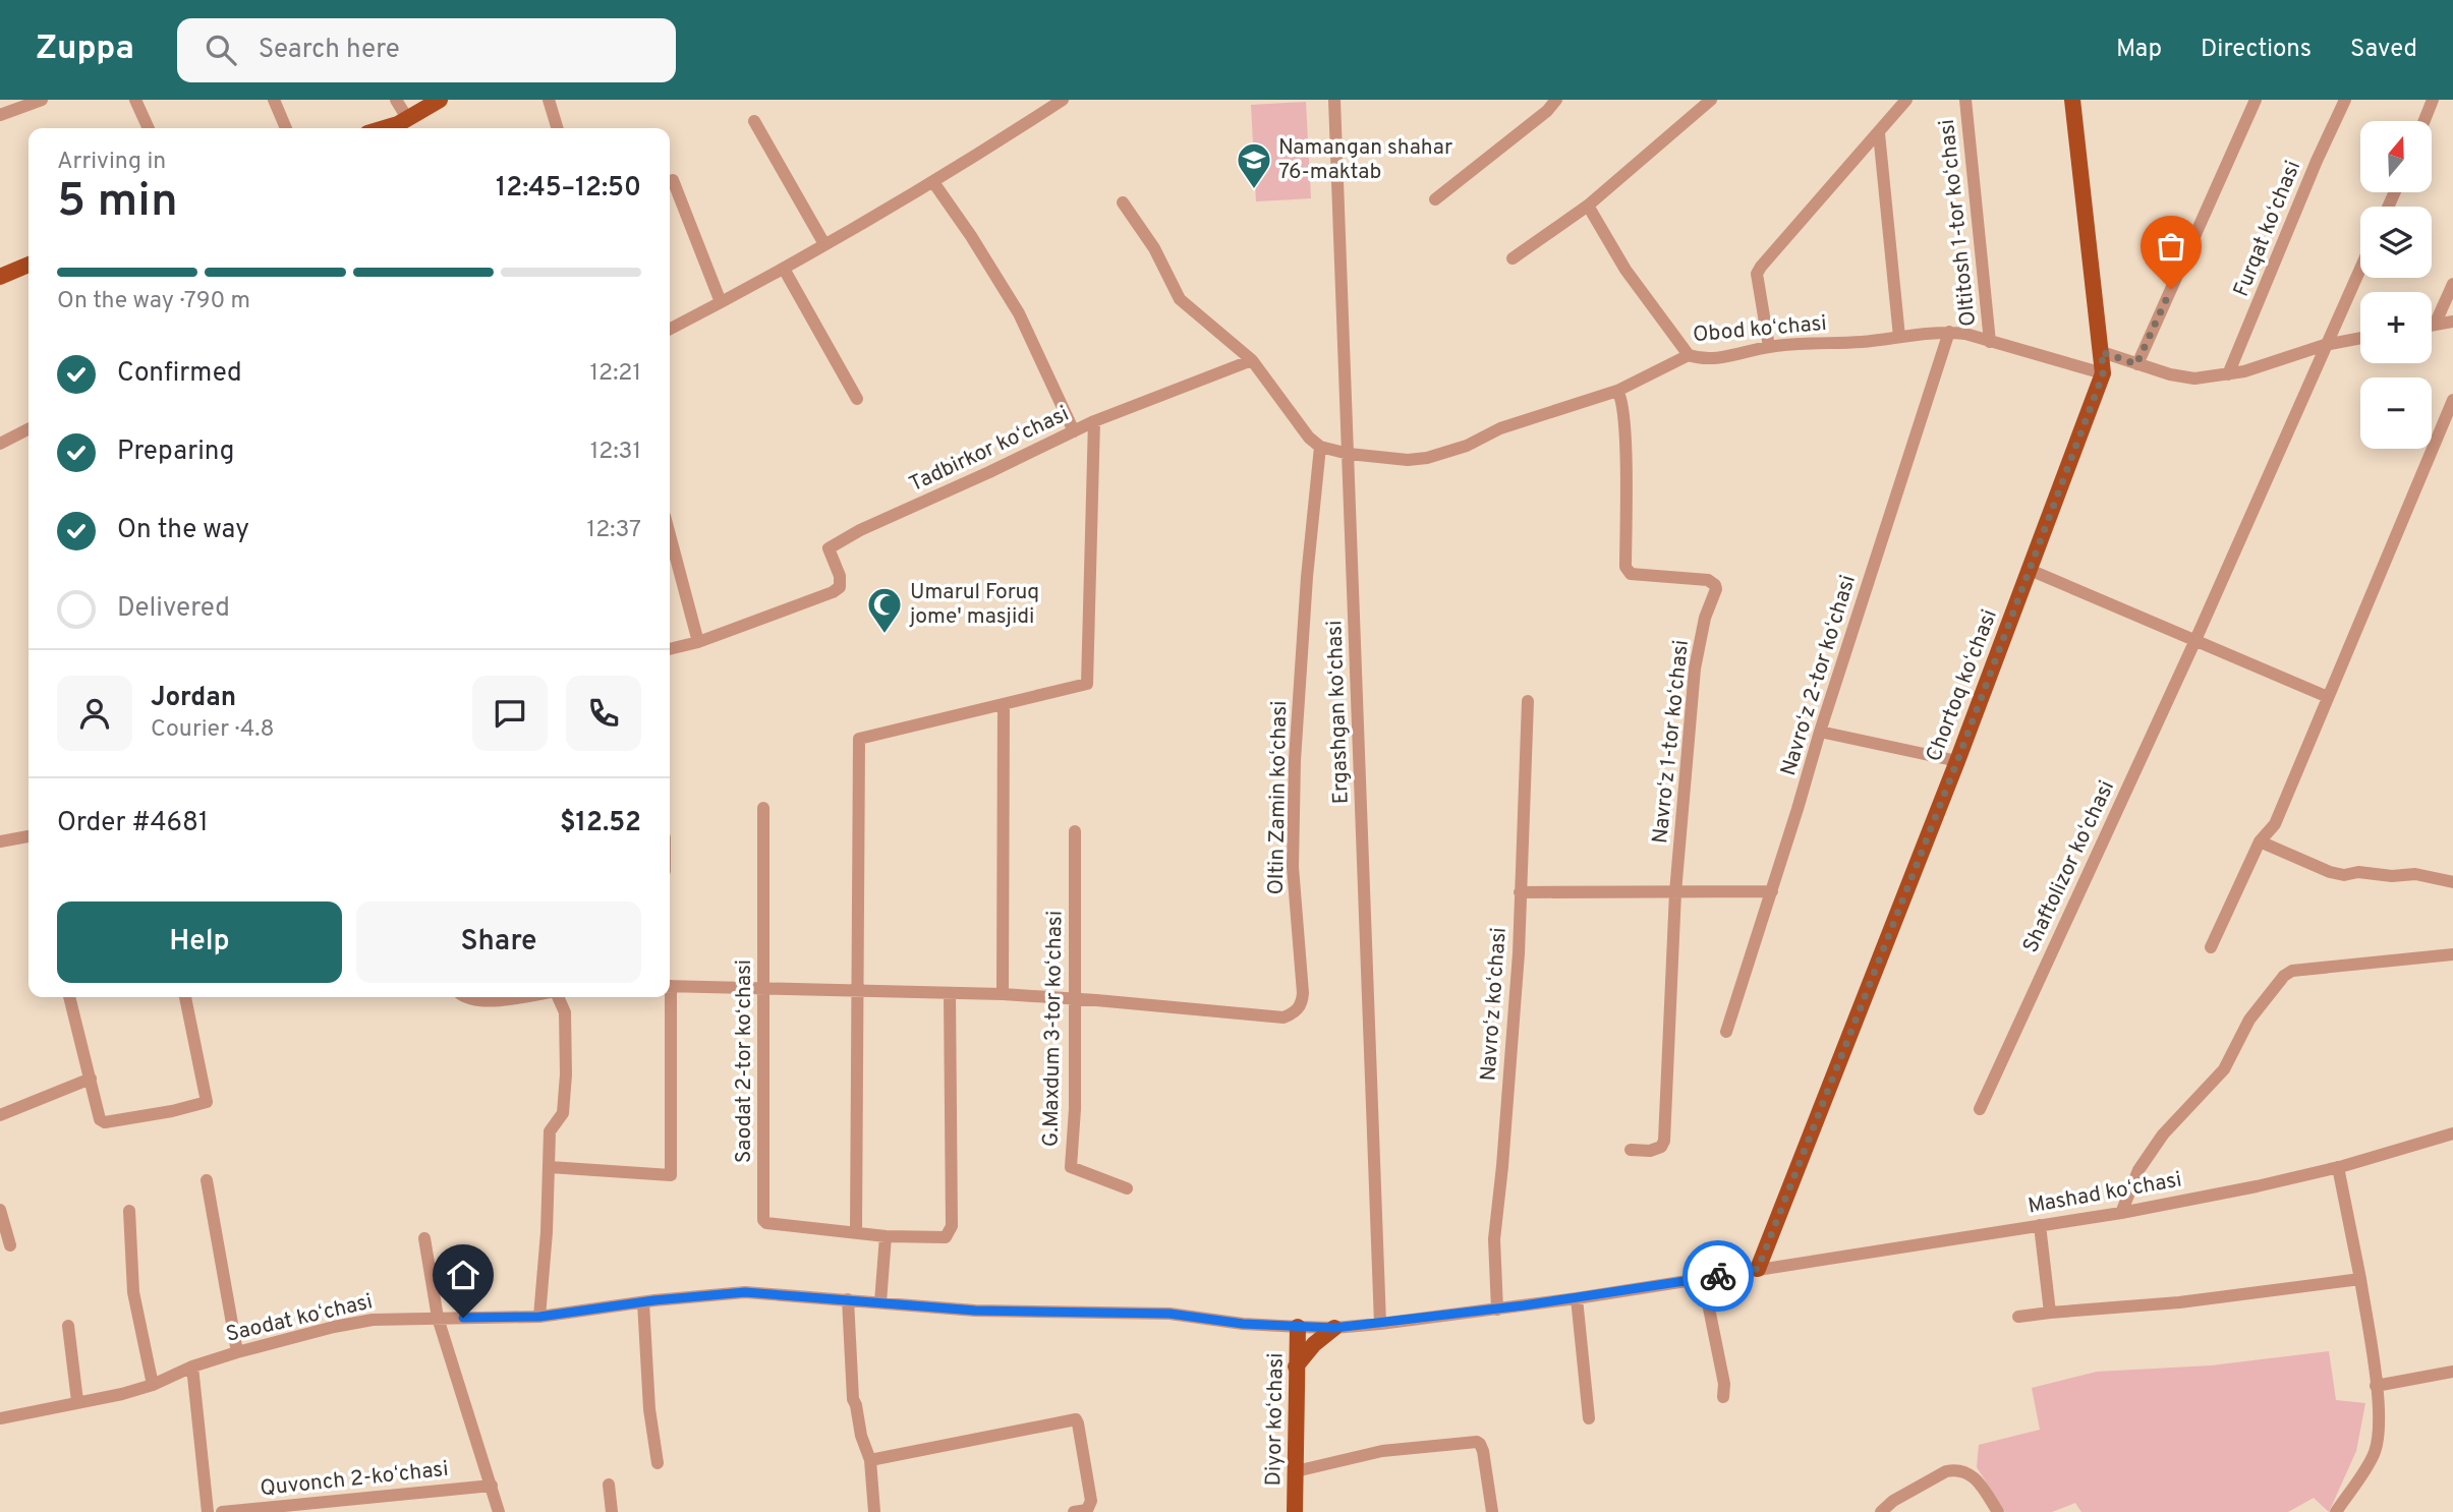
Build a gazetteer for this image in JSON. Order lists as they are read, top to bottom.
{
  "streets": {
    "main road": ["Chortoq koʻchasi", "Diyor koʻchasi"],
    "street": [
      "Oltitosh 1-tor koʻchasi",
      "Furqat koʻchasi",
      "Obod koʻchasi",
      "Tadbirkor koʻchasi",
      "Navroʻz 2-tor koʻchasi",
      "Ergashgan koʻchasi",
      "Navroʻz 1-tor koʻchasi",
      "Oltin Zamin koʻchasi",
      "Shaftolizor koʻchasi",
      "Navroʻz koʻchasi",
      "G.Maxdum 3-tor koʻchasi",
      "Saodat 2-tor koʻchasi",
      "Mashad koʻchasi",
      "Saodat koʻchasi",
      "Quvonch 2-koʻchasi"
    ]
  },
  "crossings": [
    ["Oltitosh 1-tor koʻchasi", "Obod koʻchasi"],
    ["Obod koʻchasi", "Navroʻz 2-tor koʻchasi"],
    ["Obod koʻchasi", "Chortoq koʻchasi"],
    ["Obod koʻchasi", "Ergashgan koʻchasi"],
    ["Obod koʻchasi", "Navroʻz 1-tor koʻchasi"],
    ["Chortoq koʻchasi", "Mashad koʻchasi"],
    ["Ergashgan koʻchasi", "Saodat koʻchasi"],
    ["Oltin Zamin koʻchasi", "G.Maxdum 3-tor koʻchasi"],
    ["Navroʻz koʻchasi", "Mashad koʻchasi"],
    ["Navroʻz koʻchasi", "Saodat koʻchasi"],
    ["Mashad koʻchasi", "Saodat koʻchasi"],
    ["Saodat koʻchasi", "Diyor koʻchasi"]
  ],
  "places": {
    "school or university": ["Namangan shahar 76-maktab"],
    "mosque": ["Umarul Foruq jome' masjidi"]
  },
  "north": "top",
  "page": {
    "header": "Zuppa",
    "search": "Search here",
    "nav": ["Map", "Directions", "Saved"],
    "map_buttons": ["+", "−"],
    "heading": ["5 min", "Arriving in", "12:45–12:50"],
    "panel": [
      "Jordan",
      "Courier · 4.8",
      "Order #4681",
      "$12.52"
    ],
    "bar": "On the way · 790 m",
    "list": [
      ["Confirmed", "12:21"],
      ["Preparing", "12:31"],
      ["On the way", "12:37"],
      "Delivered"
    ],
    "buttons": ["Help", "Share"]
  }
}
